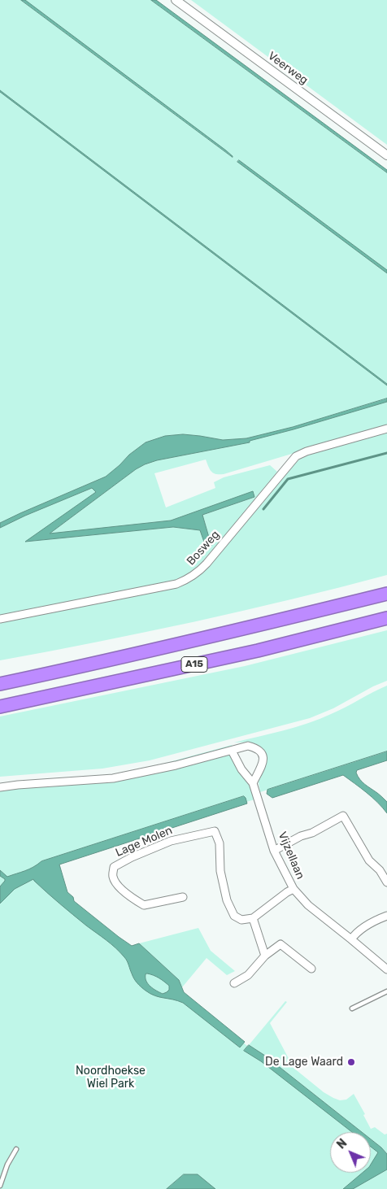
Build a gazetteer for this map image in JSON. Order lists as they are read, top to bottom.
{
  "streets": {
    "highway": ["A15"],
    "street": [
      "Veerweg",
      "Bosweg",
      "Lage Molen",
      "Vijzellaan"
    ]
  },
  "parks": ["Noordhoekse Wiel Park"],
  "places": ["De Lage Waard"],
  "north": "top left"
}
